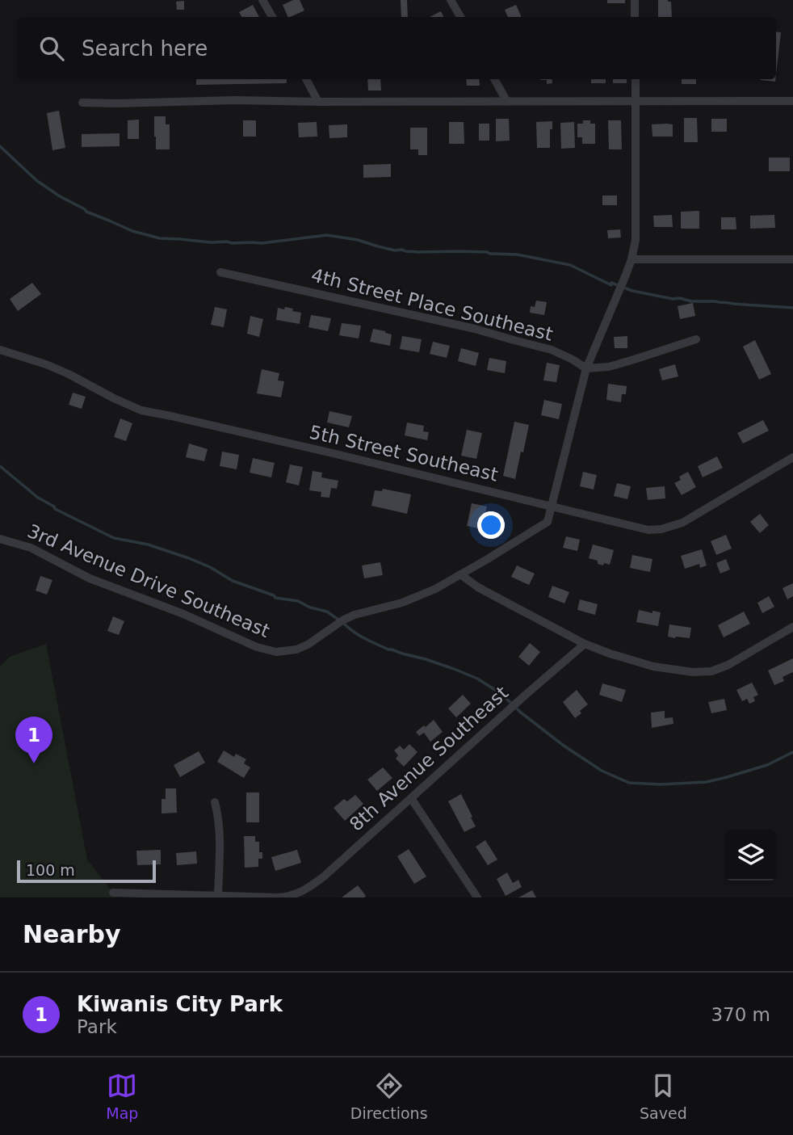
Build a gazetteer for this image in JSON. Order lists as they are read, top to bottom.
{
  "streets": {
    "street": [
      "4th Street Place Southeast",
      "5th Street Southeast",
      "3rd Avenue Drive Southeast",
      "8th Avenue Southeast"
    ]
  },
  "scale_bar": "100 m",
  "page": {
    "search": "Search here",
    "pins": "1",
    "scale": "100 m",
    "heading": "Nearby",
    "list": [
      {
        "mark": "1",
        "name": "Kiwanis City Park",
        "note": "Park",
        "value": "370 m"
      }
    ],
    "nav": ["Map", "Directions", "Saved"]
  }
}
